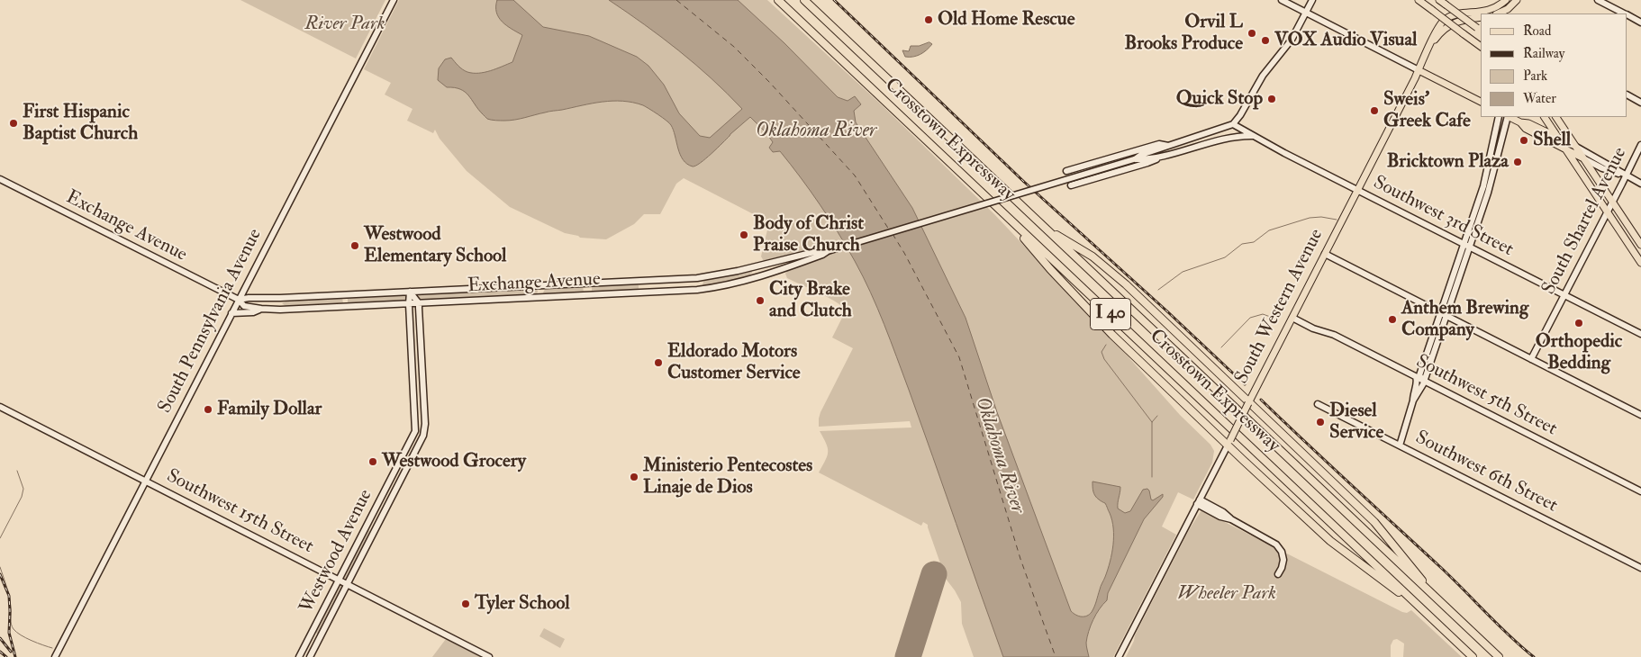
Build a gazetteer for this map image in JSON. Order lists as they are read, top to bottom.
{
  "streets": {
    "highway": ["Crosstown Expressway", "I 40"],
    "main road": [
      "Southwest 3rd Street",
      "South Shartel Avenue",
      "Exchange Avenue",
      "South Western Avenue",
      "South Pennsylvania Avenue",
      "Southwest 5th Street",
      "Southwest 6th Street",
      "Southwest 15th Street",
      "Westwood Avenue"
    ]
  },
  "crossings": [
    ["Southwest 3rd Street", "South Shartel Avenue"],
    ["Southwest 3rd Street", "Exchange Avenue"],
    ["Southwest 3rd Street", "South Western Avenue"],
    ["Exchange Avenue", "South Pennsylvania Avenue"],
    ["Exchange Avenue", "Westwood Avenue"],
    ["South Western Avenue", "Southwest 5th Street"],
    ["South Pennsylvania Avenue", "Southwest 15th Street"],
    ["Southwest 15th Street", "Westwood Avenue"]
  ],
  "water": ["Oklahoma River"],
  "parks": ["River Park", "Wheeler Park"],
  "places": [
    "Old Home Rescue",
    "Orvil L Brooks Produce",
    "VOX Audio Visual",
    "Quick Stop",
    "Sweis' Greek Cafe",
    "First Hispanic Baptist Church",
    "Shell",
    "Bricktown Plaza",
    "Body of Christ Praise Church",
    "Westwood Elementary School",
    "City Brake and Clutch",
    "Anthem Brewing Company",
    "Orthopedic Bedding",
    "Eldorado Motors Customer Service",
    "Family Dollar",
    "Diesel Service",
    "Westwood Grocery",
    "Ministerio Pentecostes Linaje de Dios",
    "Tyler School"
  ],
  "legend": [
    "Road",
    "Railway",
    "Park",
    "Water"
  ]
}
